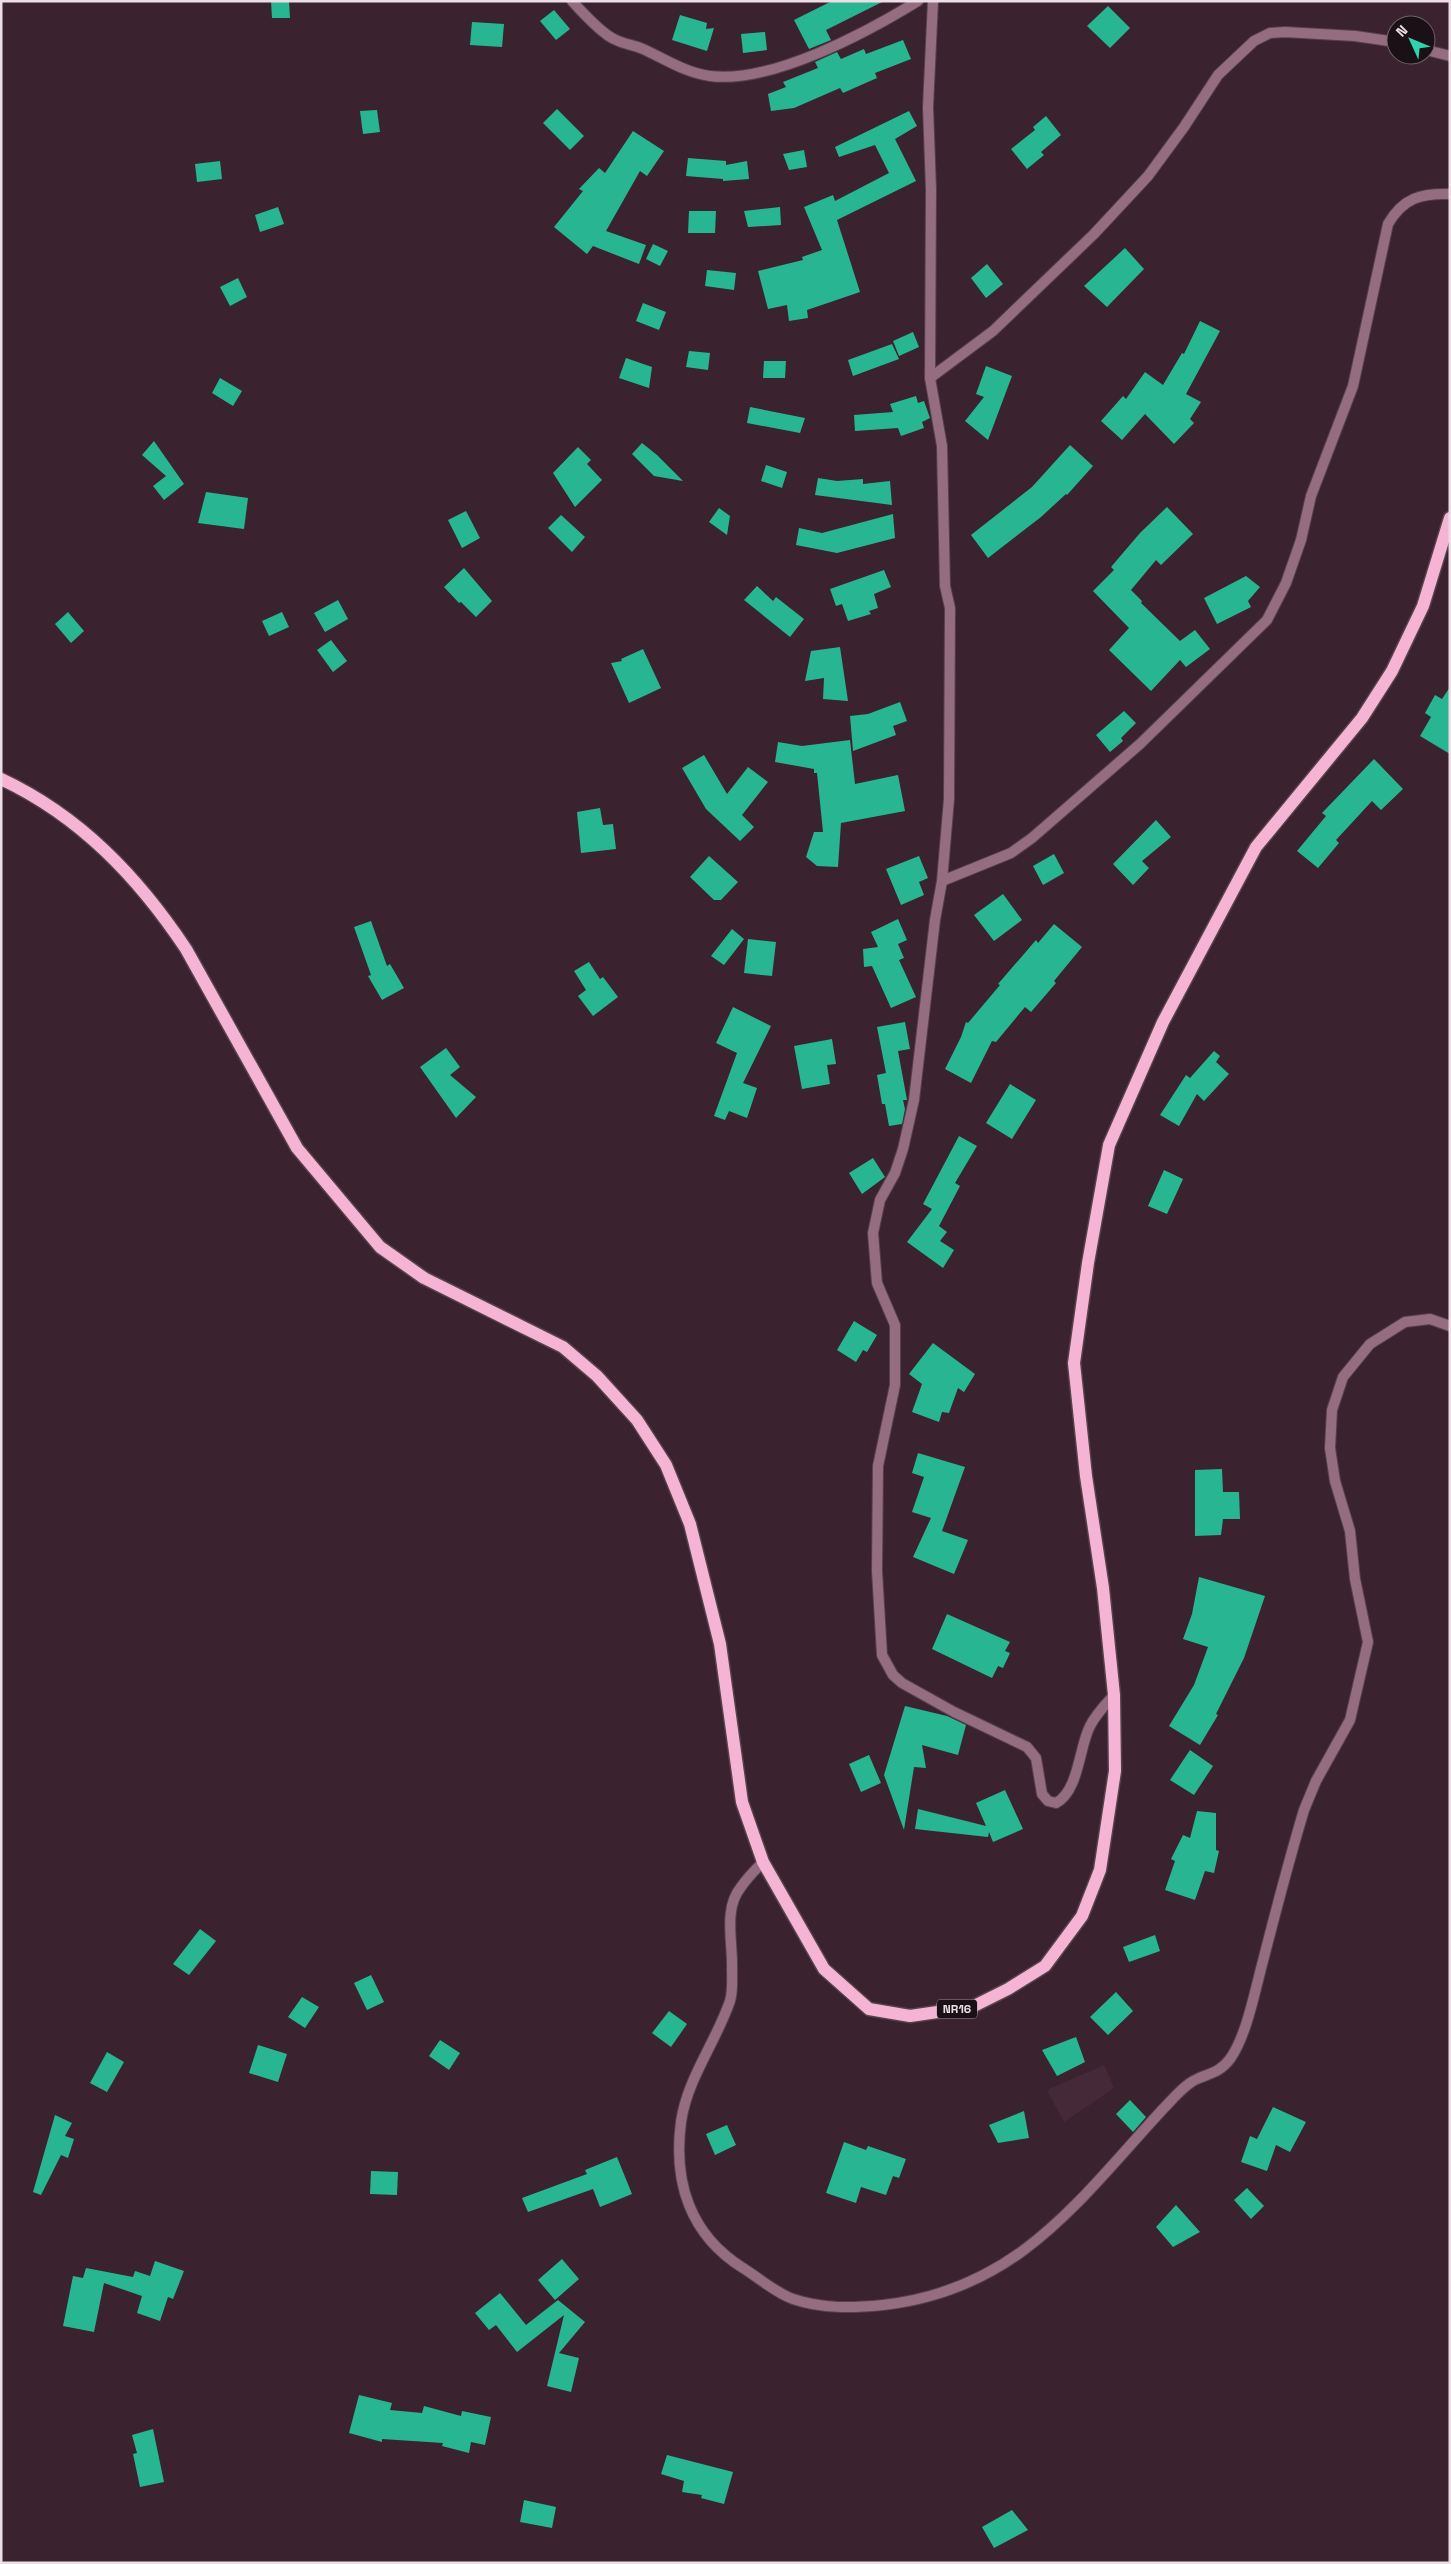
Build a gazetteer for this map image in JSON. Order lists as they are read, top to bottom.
{
  "streets": {
    "main road": ["NR16"]
  },
  "north": "top left"
}
